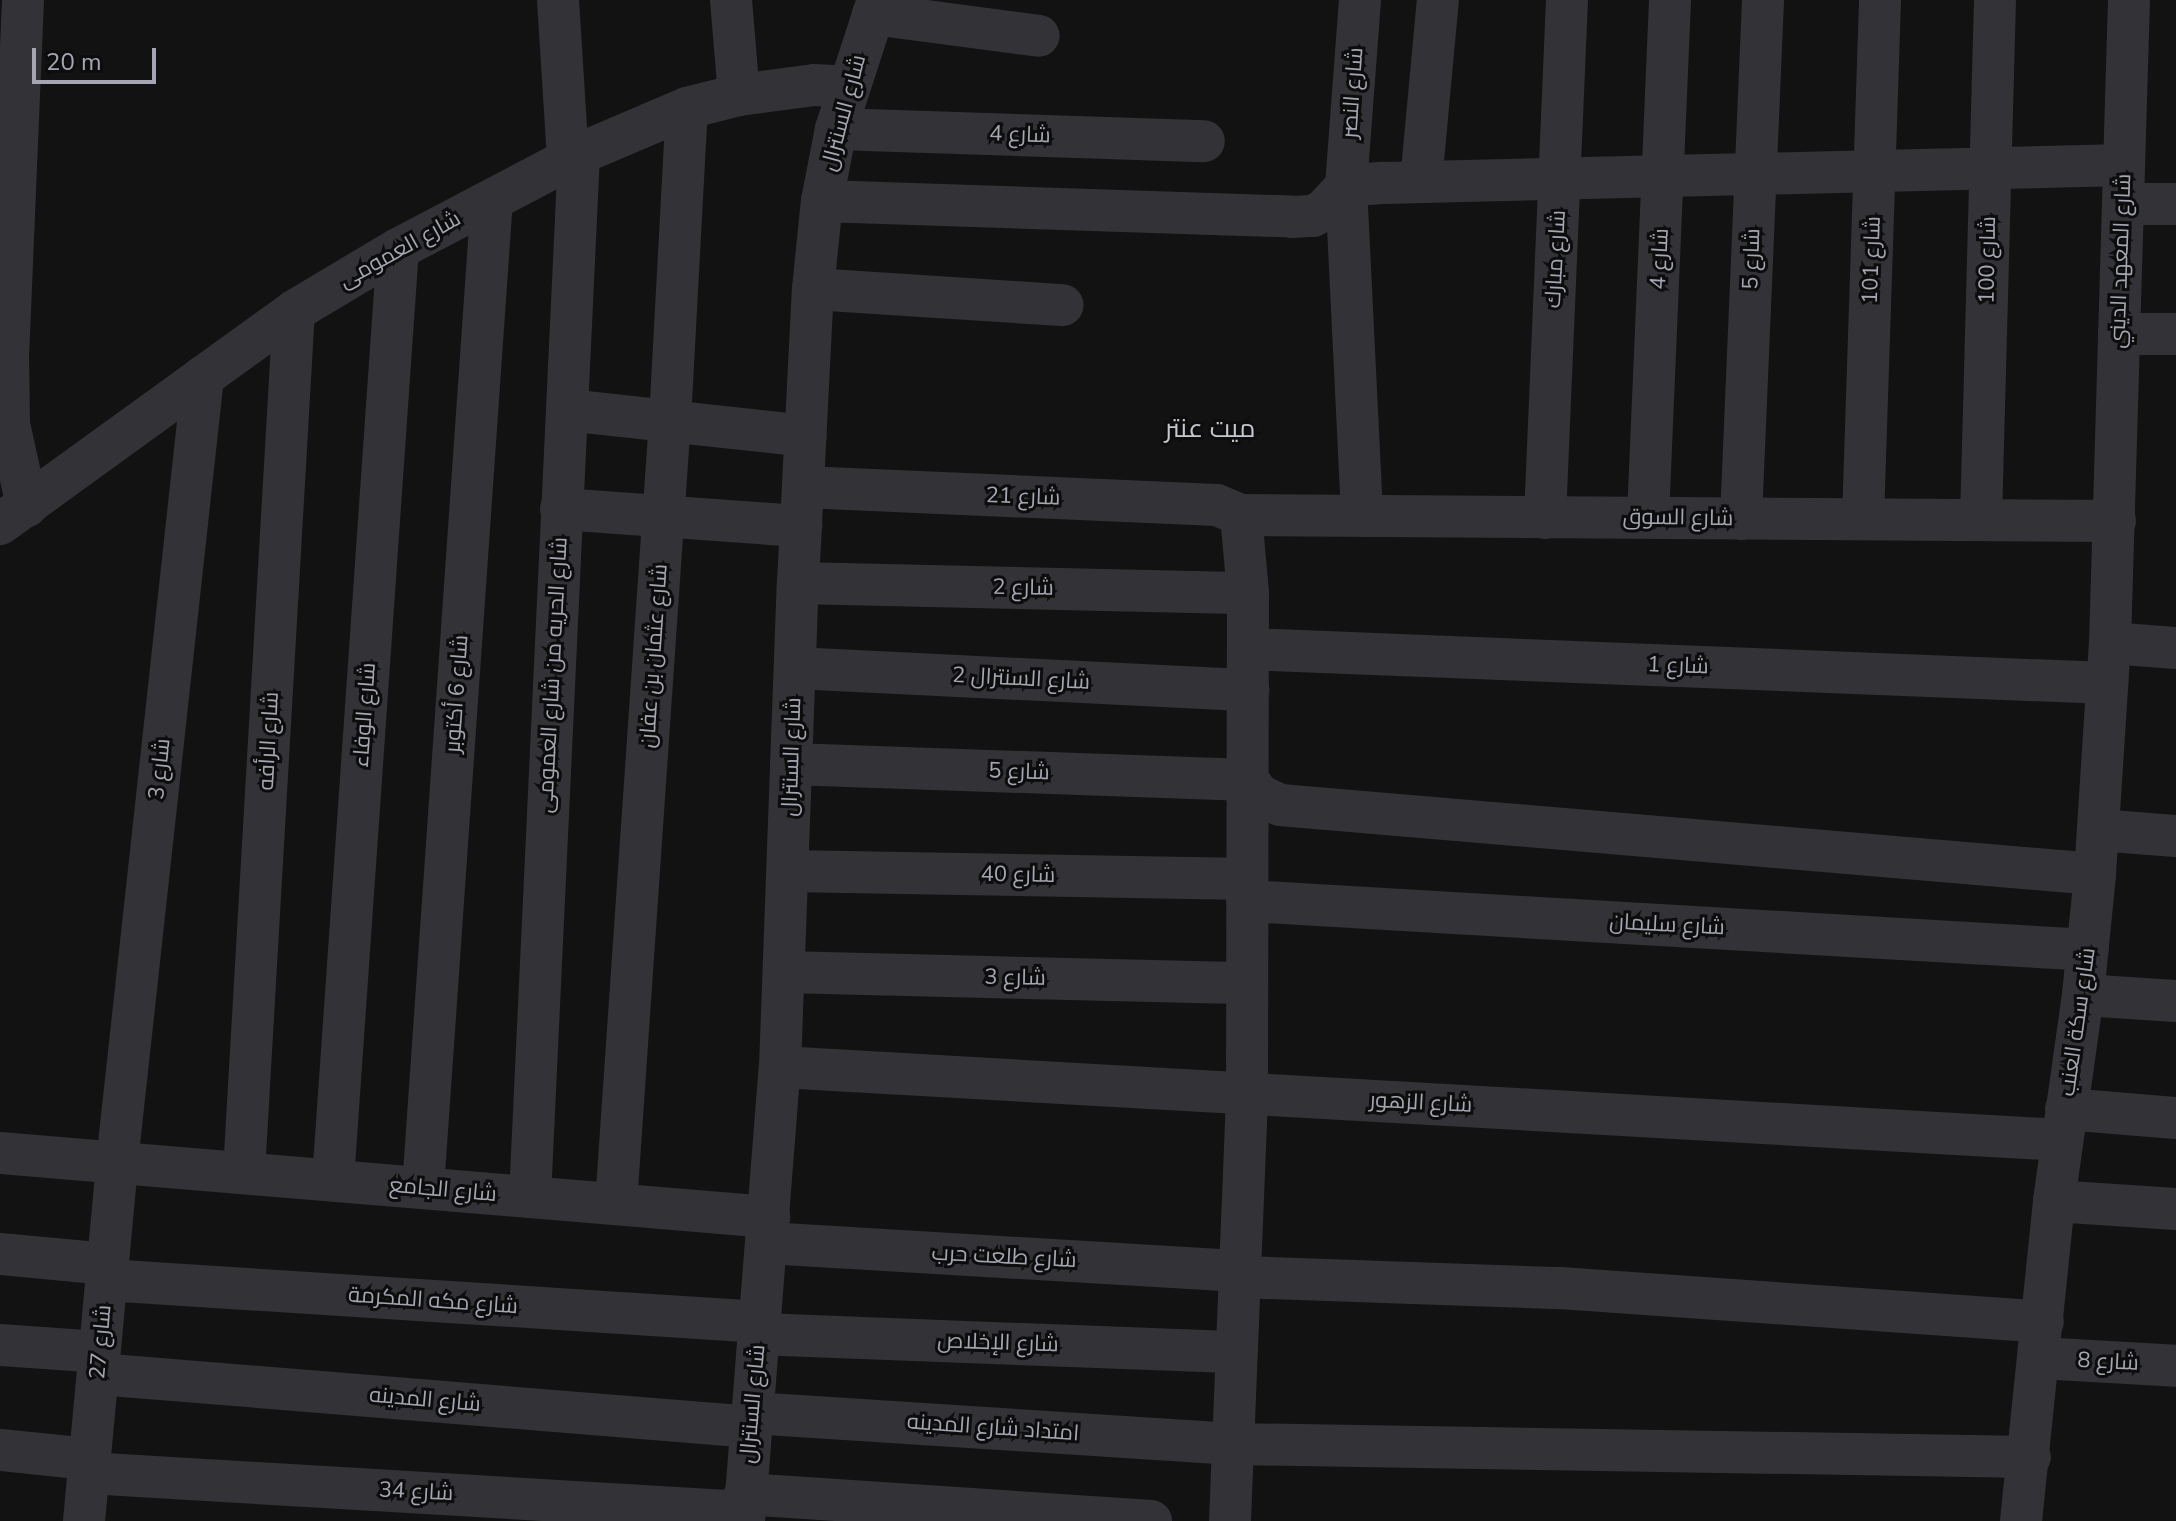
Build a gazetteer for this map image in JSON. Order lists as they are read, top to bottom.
{
  "streets": {
    "street": [
      "شارع النصر",
      "شارع السنترال",
      "شارع 4",
      "شارع العمومى",
      "شارع مبارك",
      "شارع 5",
      "شارع 101",
      "شارع 100",
      "شارع المعهد الديني",
      "شارع 21",
      "شارع السوق",
      "شارع 2",
      "شارع عثمان بن عفان",
      "شارع 1",
      "شارع الحريه من شارع العمومى",
      "شارع السنترال 2",
      "شارع 6 أكتوبر",
      "شارع الوفاء",
      "شارع الرأفه",
      "شارع 3",
      "شارع 40",
      "شارع سليمان",
      "شارع سكة العنب",
      "شارع الزهور",
      "شارع الجامع",
      "شارع طلعت حرب",
      "شارع مكه المكرمة",
      "شارع 27",
      "شارع الإخلاص",
      "شارع 8",
      "شارع المدينه",
      "امتداد شارع المدينه",
      "شارع 34"
    ]
  },
  "crossings": [
    ["شارع النصر", "شارع السوق"],
    ["شارع السنترال", "شارع 4"],
    ["شارع السنترال", "شارع العمومى"],
    ["شارع السنترال", "شارع 5"],
    ["شارع السنترال", "شارع 21"],
    ["شارع السنترال", "شارع 2"],
    ["شارع السنترال", "شارع السنترال 2"],
    ["شارع السنترال", "شارع 3"],
    ["شارع السنترال", "شارع 40"],
    ["شارع السنترال", "شارع الزهور"],
    ["شارع السنترال", "شارع الجامع"],
    ["شارع السنترال", "شارع طلعت حرب"],
    ["شارع السنترال", "شارع مكه المكرمة"],
    ["شارع السنترال", "شارع الإخلاص"],
    ["شارع السنترال", "شارع المدينه"],
    ["شارع السنترال", "امتداد شارع المدينه"],
    ["شارع السنترال", "شارع 34"],
    ["شارع 4", "شارع السوق"],
    ["شارع العمومى", "شارع عثمان بن عفان"],
    ["شارع العمومى", "شارع الحريه من شارع العمومى"],
    ["شارع العمومى", "شارع 6 أكتوبر"],
    ["شارع العمومى", "شارع الوفاء"],
    ["شارع العمومى", "شارع الرأفه"],
    ["شارع العمومى", "شارع 3"],
    ["شارع مبارك", "شارع السوق"],
    ["شارع 5", "شارع السوق"],
    ["شارع 101", "شارع السوق"],
    ["شارع 100", "شارع السوق"],
    ["شارع المعهد الديني", "شارع السوق"],
    ["شارع المعهد الديني", "شارع سكة العنب"],
    ["شارع 21", "شارع السوق"],
    ["شارع 21", "شارع عثمان بن عفان"],
    ["شارع 21", "شارع الحريه من شارع العمومى"],
    ["شارع السوق", "شارع سكة العنب"],
    ["شارع عثمان بن عفان", "شارع الجامع"],
    ["شارع 1", "شارع السنترال 2"],
    ["شارع 1", "شارع سكة العنب"],
    ["شارع الحريه من شارع العمومى", "شارع الجامع"],
    ["شارع 6 أكتوبر", "شارع الجامع"],
    ["شارع الوفاء", "شارع الجامع"],
    ["شارع الرأفه", "شارع الجامع"],
    ["شارع 3", "شارع الجامع"],
    ["شارع 3", "شارع 27"],
    ["شارع 40", "شارع سليمان"],
    ["شارع سليمان", "شارع سكة العنب"],
    ["شارع سكة العنب", "شارع الزهور"],
    ["شارع سكة العنب", "شارع طلعت حرب"],
    ["شارع سكة العنب", "شارع 8"],
    ["شارع سكة العنب", "امتداد شارع المدينه"],
    ["شارع الجامع", "شارع طلعت حرب"],
    ["شارع الجامع", "شارع 27"],
    ["شارع طلعت حرب", "شارع 8"],
    ["شارع مكه المكرمة", "شارع 27"],
    ["شارع مكه المكرمة", "شارع الإخلاص"],
    ["شارع 27", "شارع المدينه"],
    ["شارع 27", "شارع 34"],
    ["شارع المدينه", "امتداد شارع المدينه"]
  ],
  "districts": ["ميت عنتر"],
  "scale_bar": "20 m"
}
